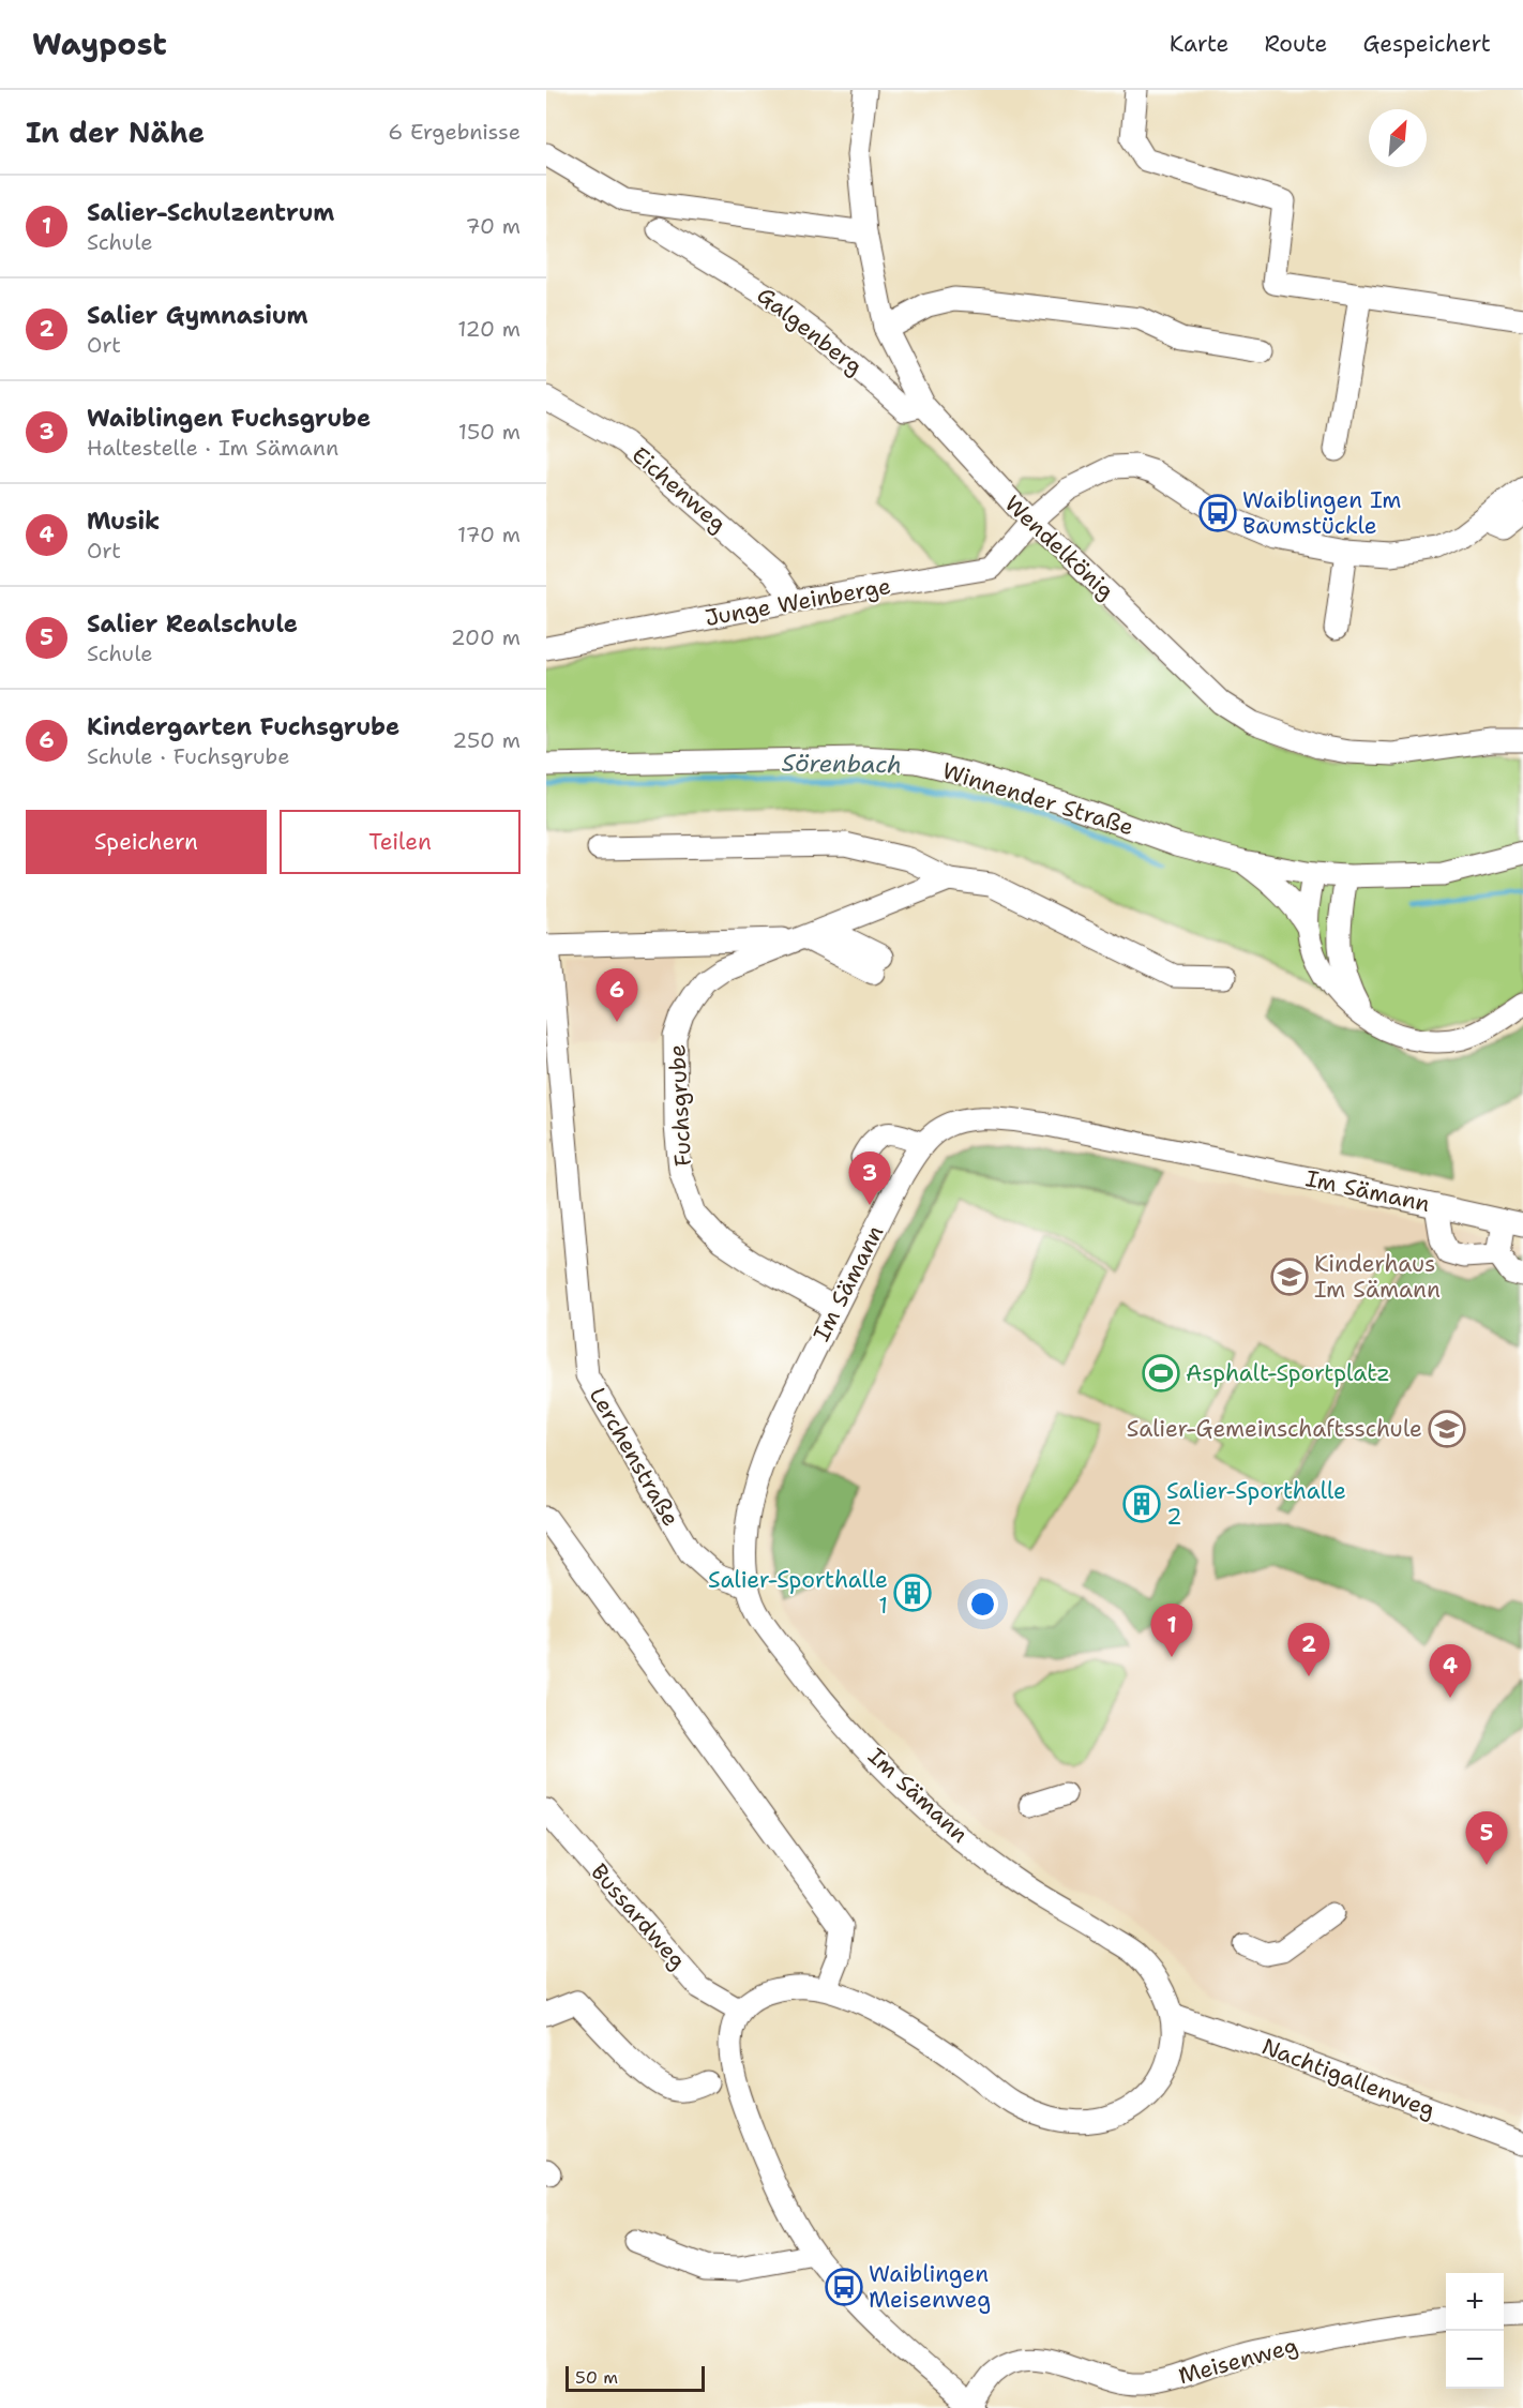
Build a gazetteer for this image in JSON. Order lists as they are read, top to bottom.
{
  "streets": {
    "street": [
      "Galgenberg",
      "Eichenweg",
      "Wendelkönig",
      "Junge Weinberge",
      "Winnender Straße",
      "Fuchsgrube",
      "Im Sämann",
      "Lerchenstraße",
      "Bussardweg",
      "Nachtigallenweg",
      "Meisenweg"
    ]
  },
  "crossings": [
    ["Galgenberg", "Wendelkönig"],
    ["Eichenweg", "Junge Weinberge"],
    ["Wendelkönig", "Junge Weinberge"],
    ["Fuchsgrube", "Im Sämann"],
    ["Im Sämann", "Lerchenstraße"],
    ["Im Sämann", "Nachtigallenweg"]
  ],
  "water": ["Sörenbach"],
  "places": {
    "bus stop": ["Waiblingen Im Baumstückle", "Waiblingen Meisenweg"],
    "school or university": ["Kinderhaus Im Sämann", "Salier-Gemeinschaftsschule"],
    "sports": ["Asphalt-Sportplatz"],
    "building": ["Salier-Sporthalle 2", "Salier-Sporthalle 1"]
  },
  "scale_bar": "50 m",
  "north": "top right",
  "page": {
    "header": "Waypost",
    "nav": ["Karte", "Route", "Gespeichert"],
    "heading": ["In der Nähe", "6 Ergebnisse"],
    "list": [
      {
        "mark": "1",
        "name": "Salier-Schulzentrum",
        "note": "Schule",
        "value": "70 m"
      },
      {
        "mark": "2",
        "name": "Salier Gymnasium",
        "note": "Ort",
        "value": "120 m"
      },
      {
        "mark": "3",
        "name": "Waiblingen Fuchsgrube",
        "note": "Haltestelle · Im Sämann",
        "value": "150 m"
      },
      {
        "mark": "4",
        "name": "Musik",
        "note": "Ort",
        "value": "170 m"
      },
      {
        "mark": "5",
        "name": "Salier Realschule",
        "note": "Schule",
        "value": "200 m"
      },
      {
        "mark": "6",
        "name": "Kindergarten Fuchsgrube",
        "note": "Schule · Fuchsgrube",
        "value": "250 m"
      }
    ],
    "buttons": ["Speichern", "Teilen"],
    "pins": [
      "6",
      "3",
      "1",
      "2",
      "4",
      "5"
    ],
    "map_buttons": ["+", "−"],
    "scale": "50 m"
  }
}
